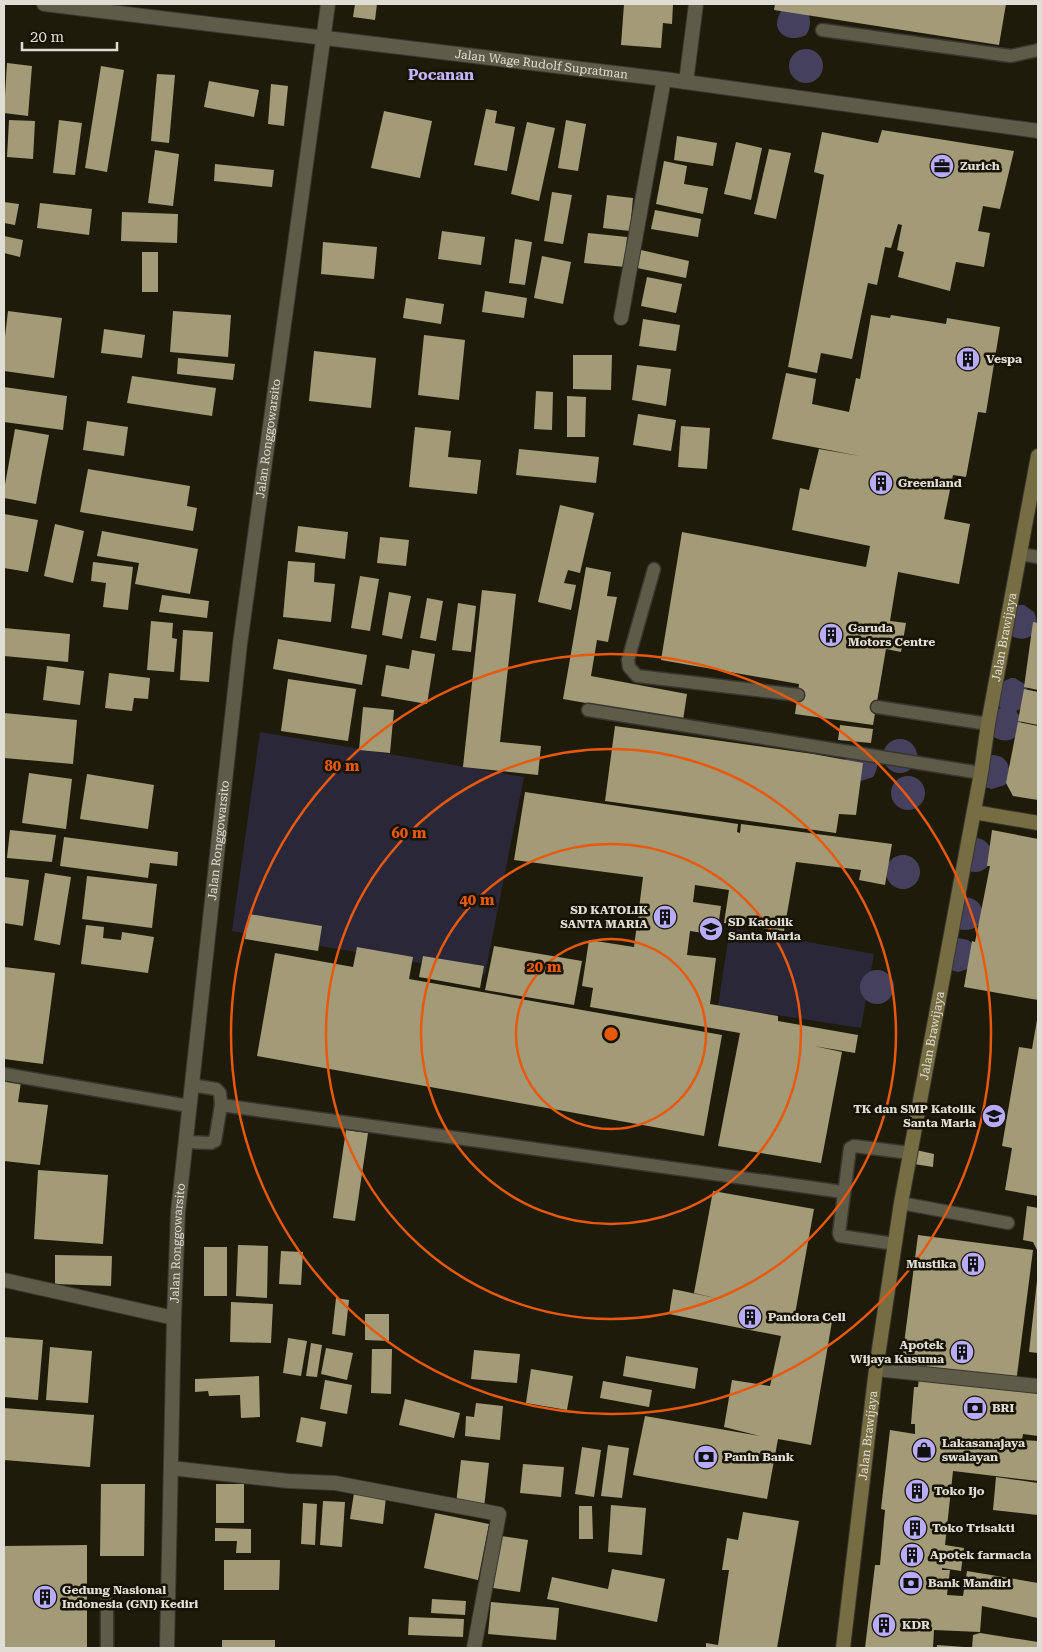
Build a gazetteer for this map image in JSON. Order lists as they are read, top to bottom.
{
  "streets": {
    "main road": ["Jalan Brawijaya"],
    "street": ["Jalan Wage Rudolf Supratman", "Jalan Ronggowarsito"]
  },
  "crossings": [
    ["Jalan Wage Rudolf Supratman", "Jalan Ronggowarsito"]
  ],
  "districts": ["Pocanan"],
  "places": {
    "office": ["Zurich"],
    "building": [
      "Vespa",
      "Greenland",
      "Garuda Motors Centre",
      "SD KATOLIK SANTA MARIA",
      "Mustika",
      "Pandora Cell",
      "Apotek Wijaya Kusuma",
      "Toko Ijo",
      "Toko Trisakti",
      "Apotek farmacia",
      "Gedung Nasional Indonesia (GNI) Kediri",
      "KDR"
    ],
    "school or university": ["SD Katolik Santa Maria", "TK dan SMP Katolik Santa Maria"],
    "bank": ["BRI", "Panin Bank", "Bank Mandiri"],
    "shop": ["Lakasanajaya swalayan"]
  },
  "scale_bar": "20 m",
  "rings": [
    "80 m",
    "60 m",
    "40 m",
    "20 m"
  ]
}
